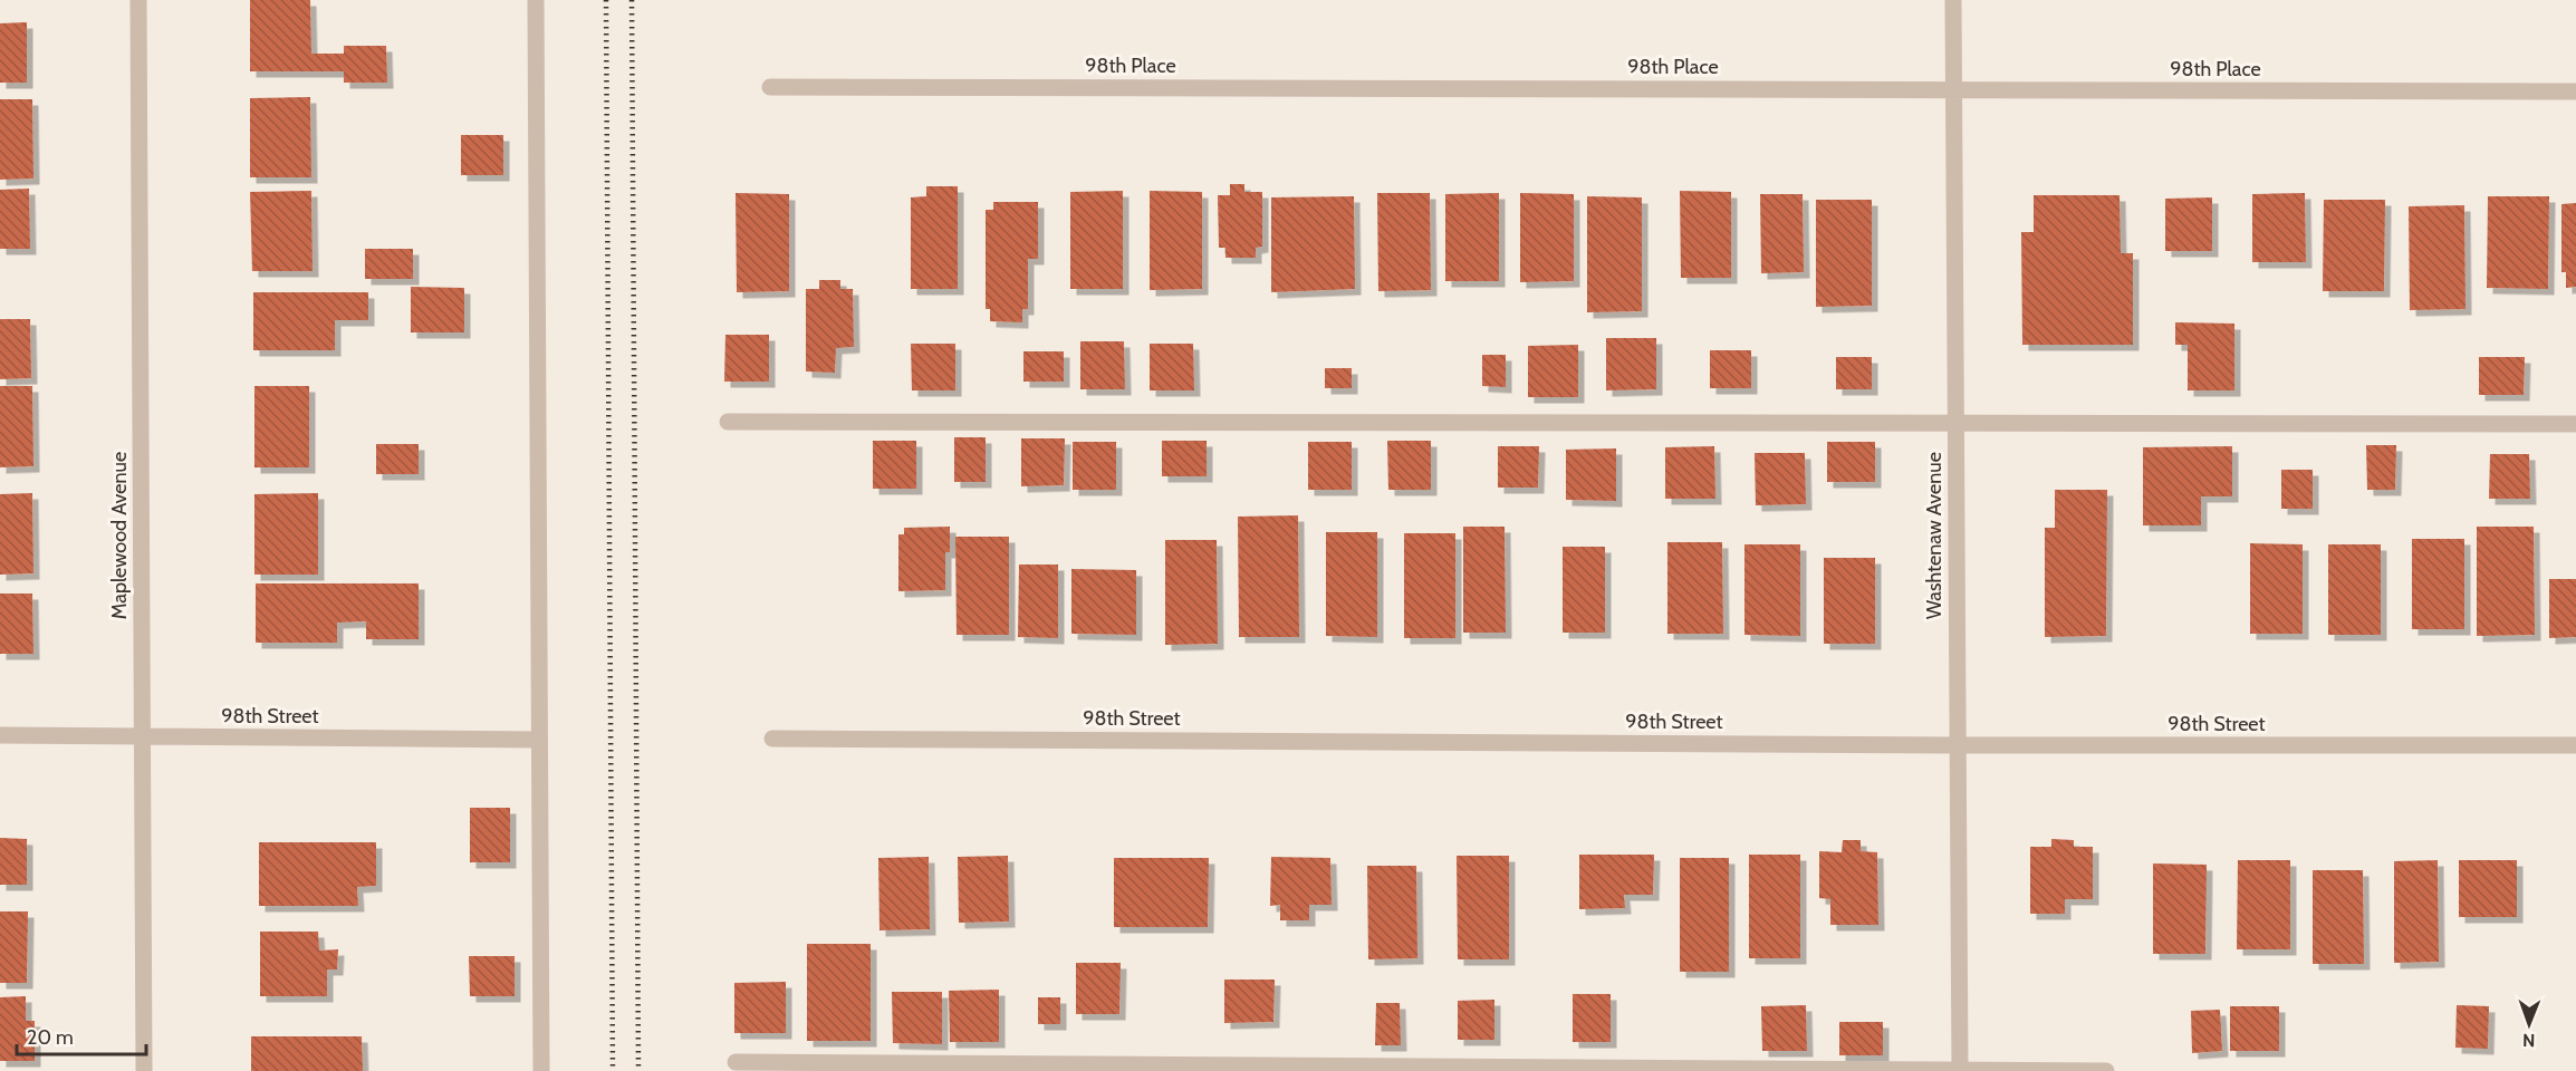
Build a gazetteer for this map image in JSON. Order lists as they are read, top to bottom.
{
  "streets": {
    "street": [
      "98th Place",
      "Maplewood Avenue",
      "Washtenaw Avenue",
      "98th Street"
    ]
  },
  "crossings": [
    ["98th Place", "Washtenaw Avenue"],
    ["Maplewood Avenue", "98th Street"],
    ["Washtenaw Avenue", "98th Street"]
  ],
  "scale_bar": "20 m",
  "north": "bottom"
}
